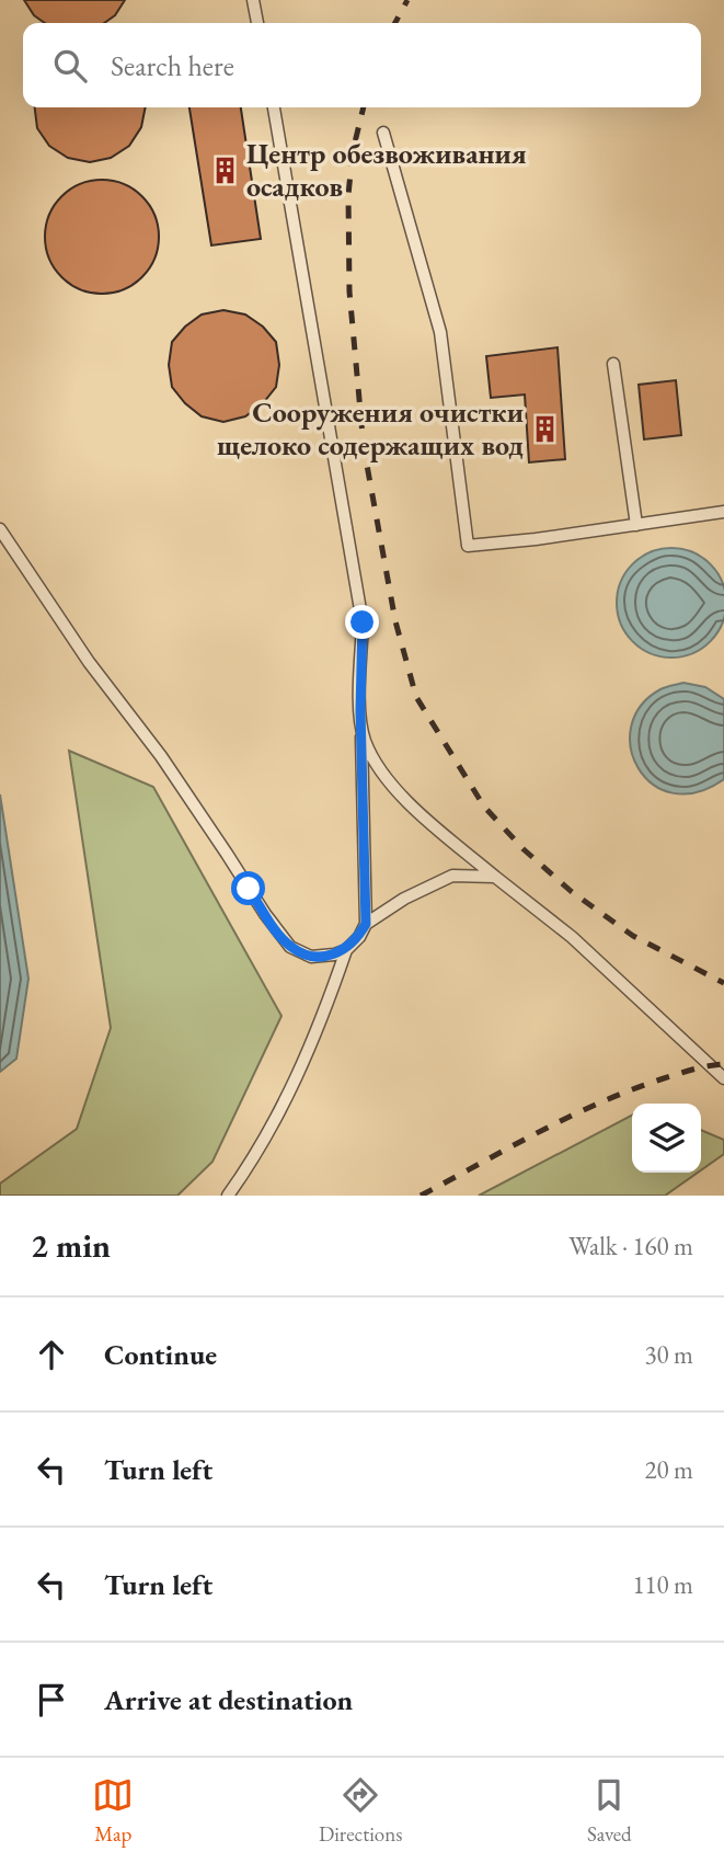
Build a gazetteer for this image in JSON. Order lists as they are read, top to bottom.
{
  "places": {
    "building": ["Центр обезвоживания осадков", "Сооружения очистки щелоко содержащих вод"]
  },
  "page": {
    "search": "Search here",
    "heading": ["2 min", "Walk · 160 m"],
    "list": [
      ["Continue", "30 m"],
      ["Turn left", "20 m"],
      ["Turn left", "110 m"],
      "Arrive at destination"
    ],
    "nav": ["Map", "Directions", "Saved"]
  }
}
